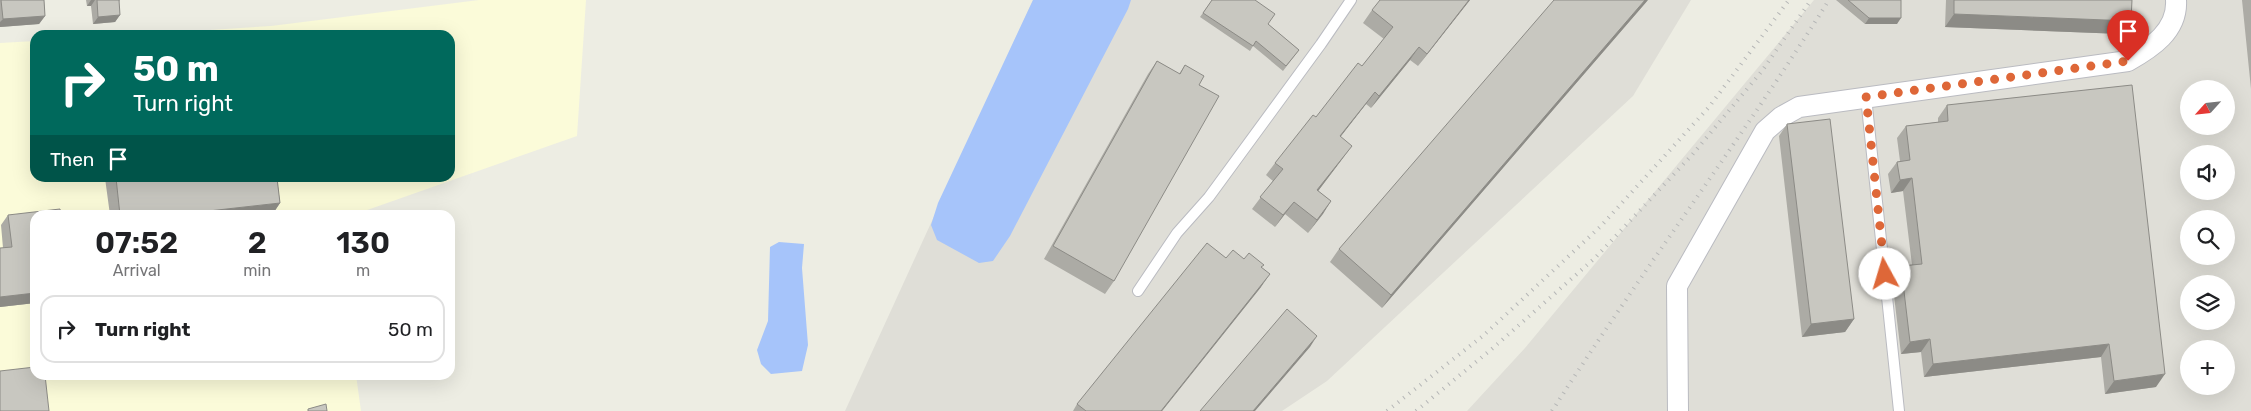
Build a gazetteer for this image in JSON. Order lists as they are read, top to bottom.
{
  "north": "bottom left",
  "page": {
    "turn": ["50 m", "Turn right"],
    "map_buttons": "+",
    "then": "Then",
    "eta": [
      "07:52",
      "Arrival",
      "2",
      "min",
      "130",
      "m"
    ],
    "list": [
      {
        "name": "Turn right",
        "value": "50 m"
      }
    ]
  }
}
